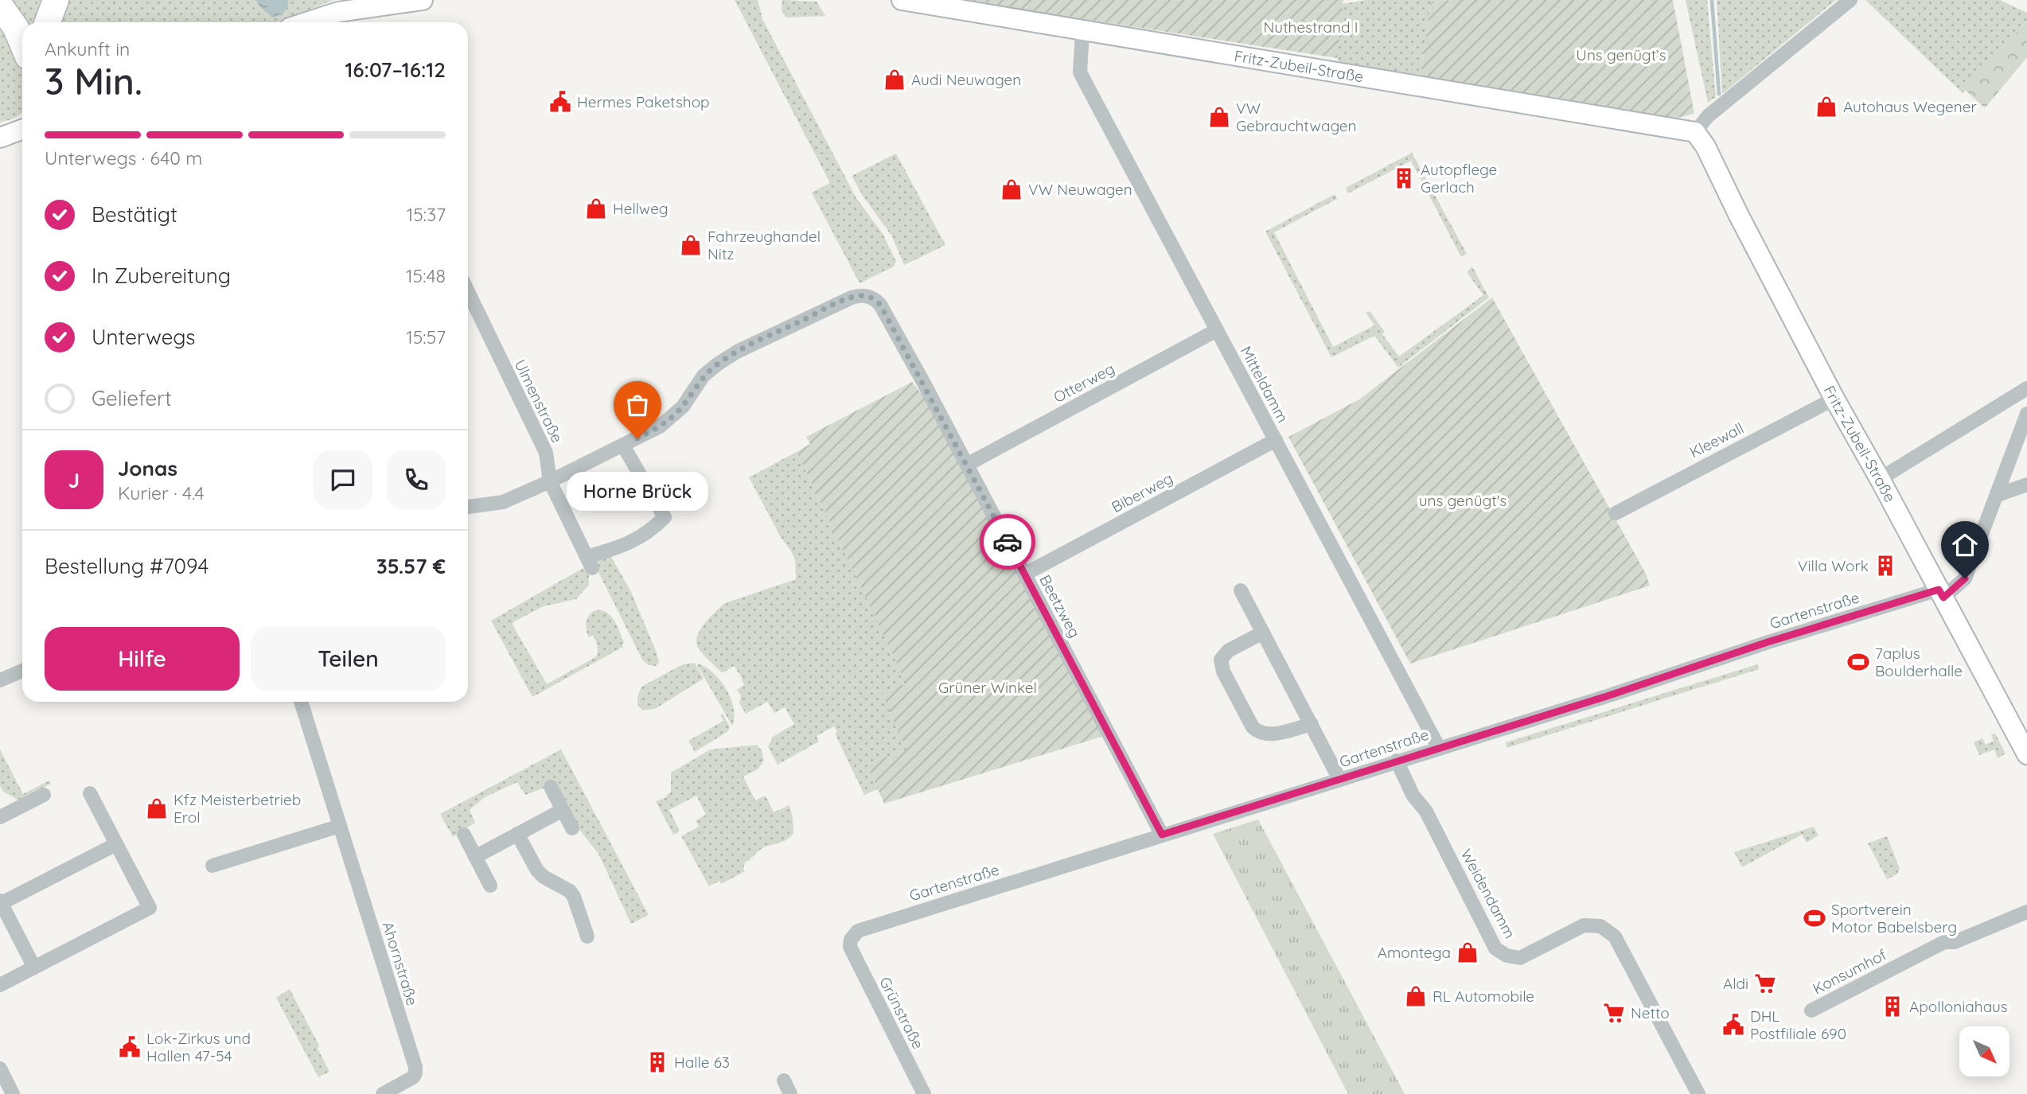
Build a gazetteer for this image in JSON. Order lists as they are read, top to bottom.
{
  "streets": {
    "street": [
      "Fritz-Zubeil-Straße",
      "Otterweg",
      "Mitteldamm",
      "Ulmenstraße",
      "Kleewall",
      "Biberweg",
      "Beetzweg",
      "Gartenstraße",
      "Weidendamm",
      "Ahornstraße",
      "Konsumhof",
      "Grünstraße"
    ]
  },
  "crossings": [
    ["Fritz-Zubeil-Straße", "Mitteldamm"],
    ["Fritz-Zubeil-Straße", "Kleewall"],
    ["Fritz-Zubeil-Straße", "Gartenstraße"],
    ["Otterweg", "Mitteldamm"],
    ["Otterweg", "Beetzweg"],
    ["Mitteldamm", "Biberweg"],
    ["Mitteldamm", "Gartenstraße"],
    ["Ulmenstraße", "Beetzweg"],
    ["Biberweg", "Beetzweg"],
    ["Beetzweg", "Gartenstraße"],
    ["Gartenstraße", "Weidendamm"],
    ["Gartenstraße", "Grünstraße"]
  ],
  "parks": [
    "Nuthestrand I",
    "Uns genügt’s",
    "uns genügt's",
    "Grüner Winkel"
  ],
  "places": {
    "shop": [
      "Audi Neuwagen",
      "Autohaus Wegener",
      "VW Gebrauchtwagen",
      "VW Neuwagen",
      "Hellweg",
      "Fahrzeughandel Nitz",
      "Kfz Meisterbetrieb Erol",
      "Amontega",
      "RL Automobile"
    ],
    "public building": ["Hermes Paketshop", "DHL Postfiliale 690", "Lok-Zirkus und Hallen 47-54"],
    "building": [
      "Autopflege Gerlach",
      "Villa Work",
      "Apolloniahaus",
      "Halle 63"
    ],
    "other": ["Horne Brück"],
    "sports": ["7aplus Boulderhalle", "Sportverein Motor Babelsberg"],
    "supermarket": ["Aldi", "Netto"]
  },
  "north": "bottom right",
  "page": {
    "heading": ["3 Min.", "Ankunft in", "16:07–16:12"],
    "panel": [
      "Jonas",
      "Kurier · 4.4",
      "Bestellung #7094",
      "35.57 €"
    ],
    "bar": "Unterwegs · 640 m",
    "list": [
      ["Bestätigt", "15:37"],
      ["In Zubereitung", "15:48"],
      ["Unterwegs", "15:57"],
      "Geliefert"
    ],
    "round": "J",
    "bubble": "Horne Brück",
    "buttons": ["Hilfe", "Teilen"]
  }
}
